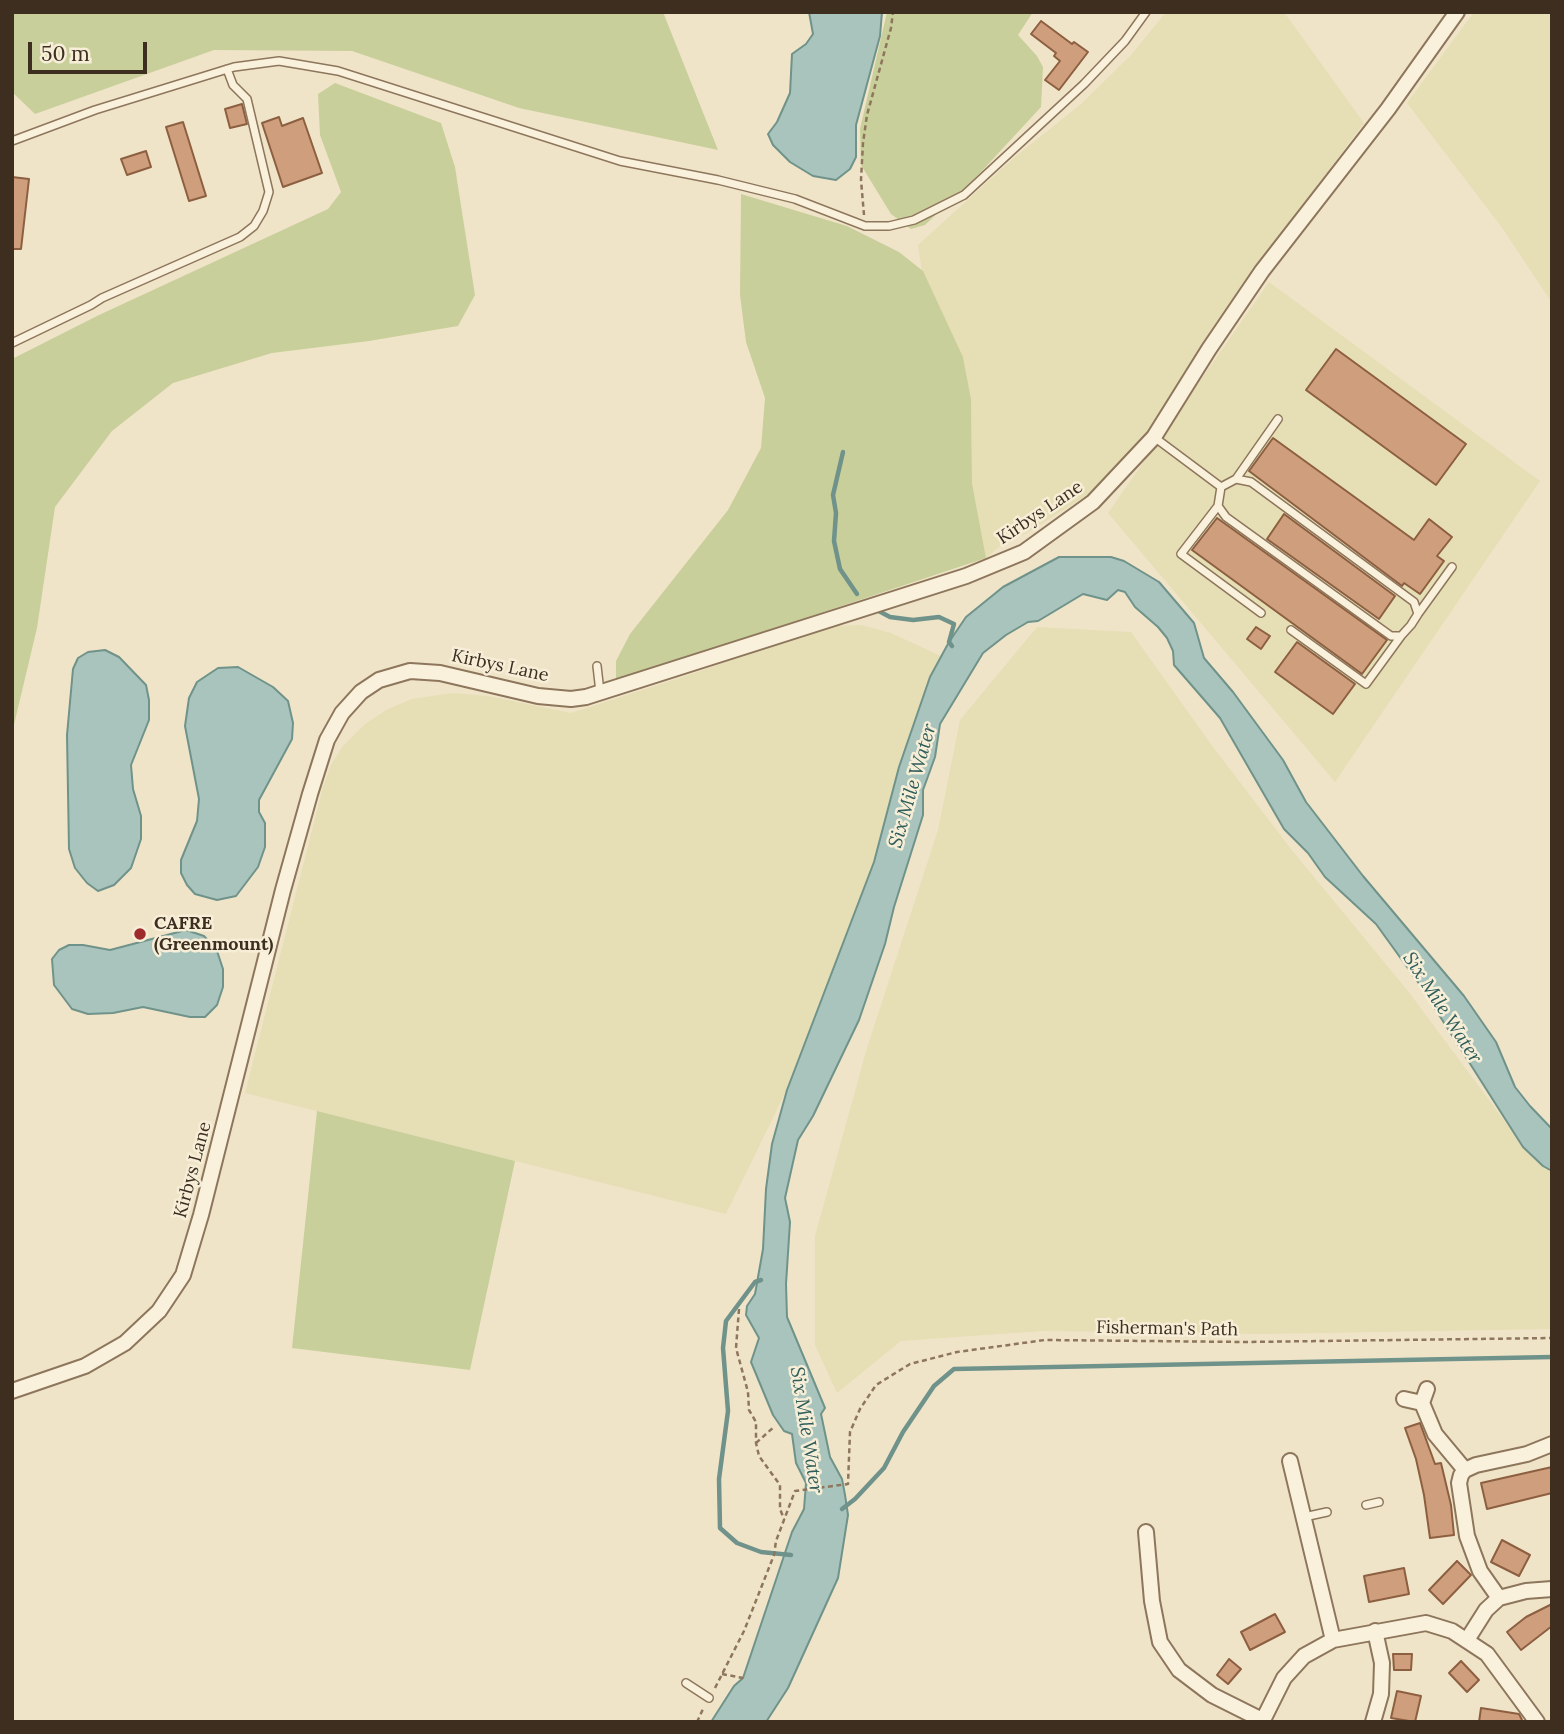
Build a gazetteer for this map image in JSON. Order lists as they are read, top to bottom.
{
  "streets": {
    "street": ["Kirbys Lane"],
    "path": ["Fisherman's Path"]
  },
  "water": ["Six Mile Water"],
  "places": ["CAFRE (Greenmount)"],
  "scale_bar": "50 m"
}
